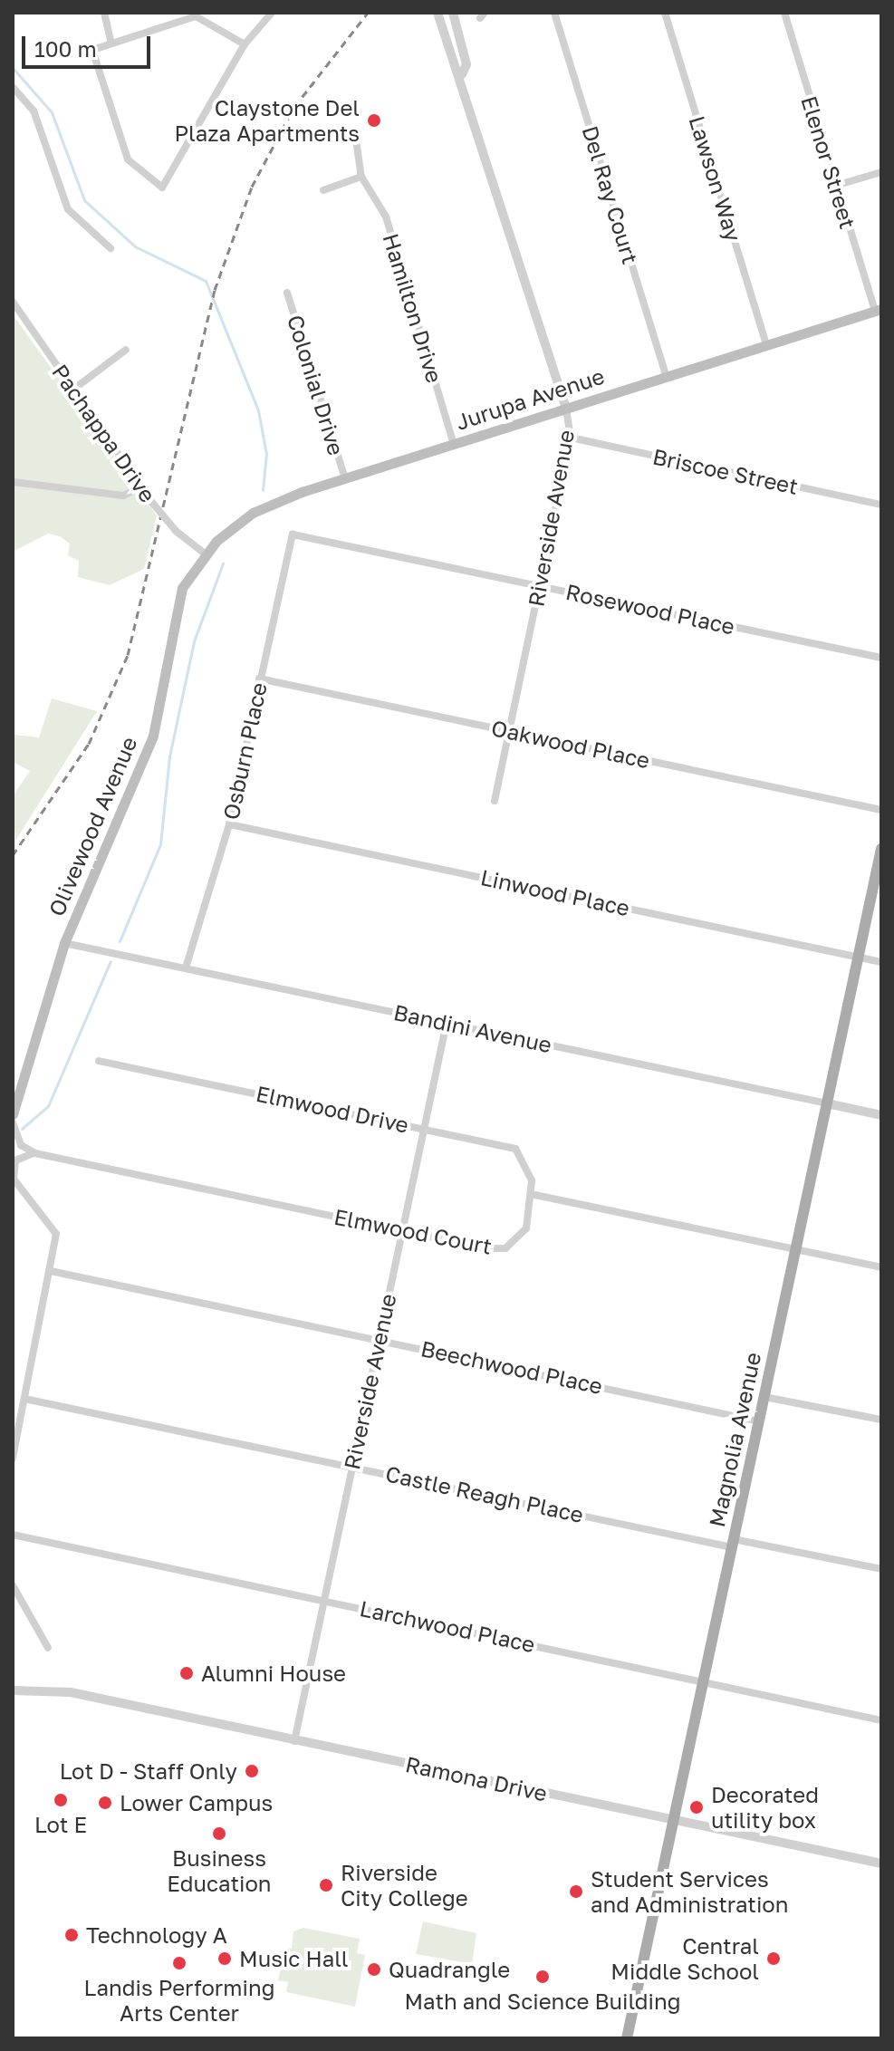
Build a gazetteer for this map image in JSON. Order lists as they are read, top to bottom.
{
  "streets": {
    "main road": ["Jurupa Avenue", "Olivewood Avenue", "Magnolia Avenue"],
    "street": [
      "Elenor Street",
      "Lawson Way",
      "Del Ray Court",
      "Hamilton Drive",
      "Colonial Drive",
      "Pachappa Drive",
      "Briscoe Street",
      "Riverside Avenue",
      "Rosewood Place",
      "Oakwood Place",
      "Osburn Place",
      "Linwood Place",
      "Bandini Avenue",
      "Elmwood Drive",
      "Elmwood Court",
      "Beechwood Place",
      "Castle Reagh Place",
      "Larchwood Place",
      "Ramona Drive"
    ]
  },
  "crossings": [
    ["Elenor Street", "Jurupa Avenue"],
    ["Lawson Way", "Jurupa Avenue"],
    ["Del Ray Court", "Jurupa Avenue"],
    ["Hamilton Drive", "Jurupa Avenue"],
    ["Colonial Drive", "Jurupa Avenue"],
    ["Jurupa Avenue", "Pachappa Drive"],
    ["Jurupa Avenue", "Riverside Avenue"],
    ["Jurupa Avenue", "Olivewood Avenue"],
    ["Pachappa Drive", "Olivewood Avenue"],
    ["Briscoe Street", "Riverside Avenue"],
    ["Riverside Avenue", "Rosewood Place"],
    ["Riverside Avenue", "Oakwood Place"],
    ["Riverside Avenue", "Bandini Avenue"],
    ["Riverside Avenue", "Elmwood Drive"],
    ["Riverside Avenue", "Elmwood Court"],
    ["Riverside Avenue", "Beechwood Place"],
    ["Riverside Avenue", "Castle Reagh Place"],
    ["Riverside Avenue", "Larchwood Place"],
    ["Riverside Avenue", "Ramona Drive"],
    ["Rosewood Place", "Osburn Place"],
    ["Oakwood Place", "Osburn Place"],
    ["Osburn Place", "Linwood Place"],
    ["Osburn Place", "Bandini Avenue"],
    ["Olivewood Avenue", "Bandini Avenue"],
    ["Linwood Place", "Magnolia Avenue"],
    ["Bandini Avenue", "Magnolia Avenue"],
    ["Elmwood Drive", "Elmwood Court"],
    ["Beechwood Place", "Magnolia Avenue"],
    ["Magnolia Avenue", "Castle Reagh Place"],
    ["Magnolia Avenue", "Larchwood Place"],
    ["Magnolia Avenue", "Ramona Drive"]
  ],
  "places": [
    "Claystone Del Plaza Apartments",
    "Alumni House",
    "Lot D - Staff Only",
    "Lot E",
    "Lower Campus",
    "Decorated utility box",
    "Business Education",
    "Riverside City College",
    "Student Services and Administration",
    "Technology A",
    "Music Hall",
    "Central Middle School",
    "Landis Performing Arts Center",
    "Quadrangle",
    "Math and Science Building"
  ],
  "scale_bar": "100 m"
}
